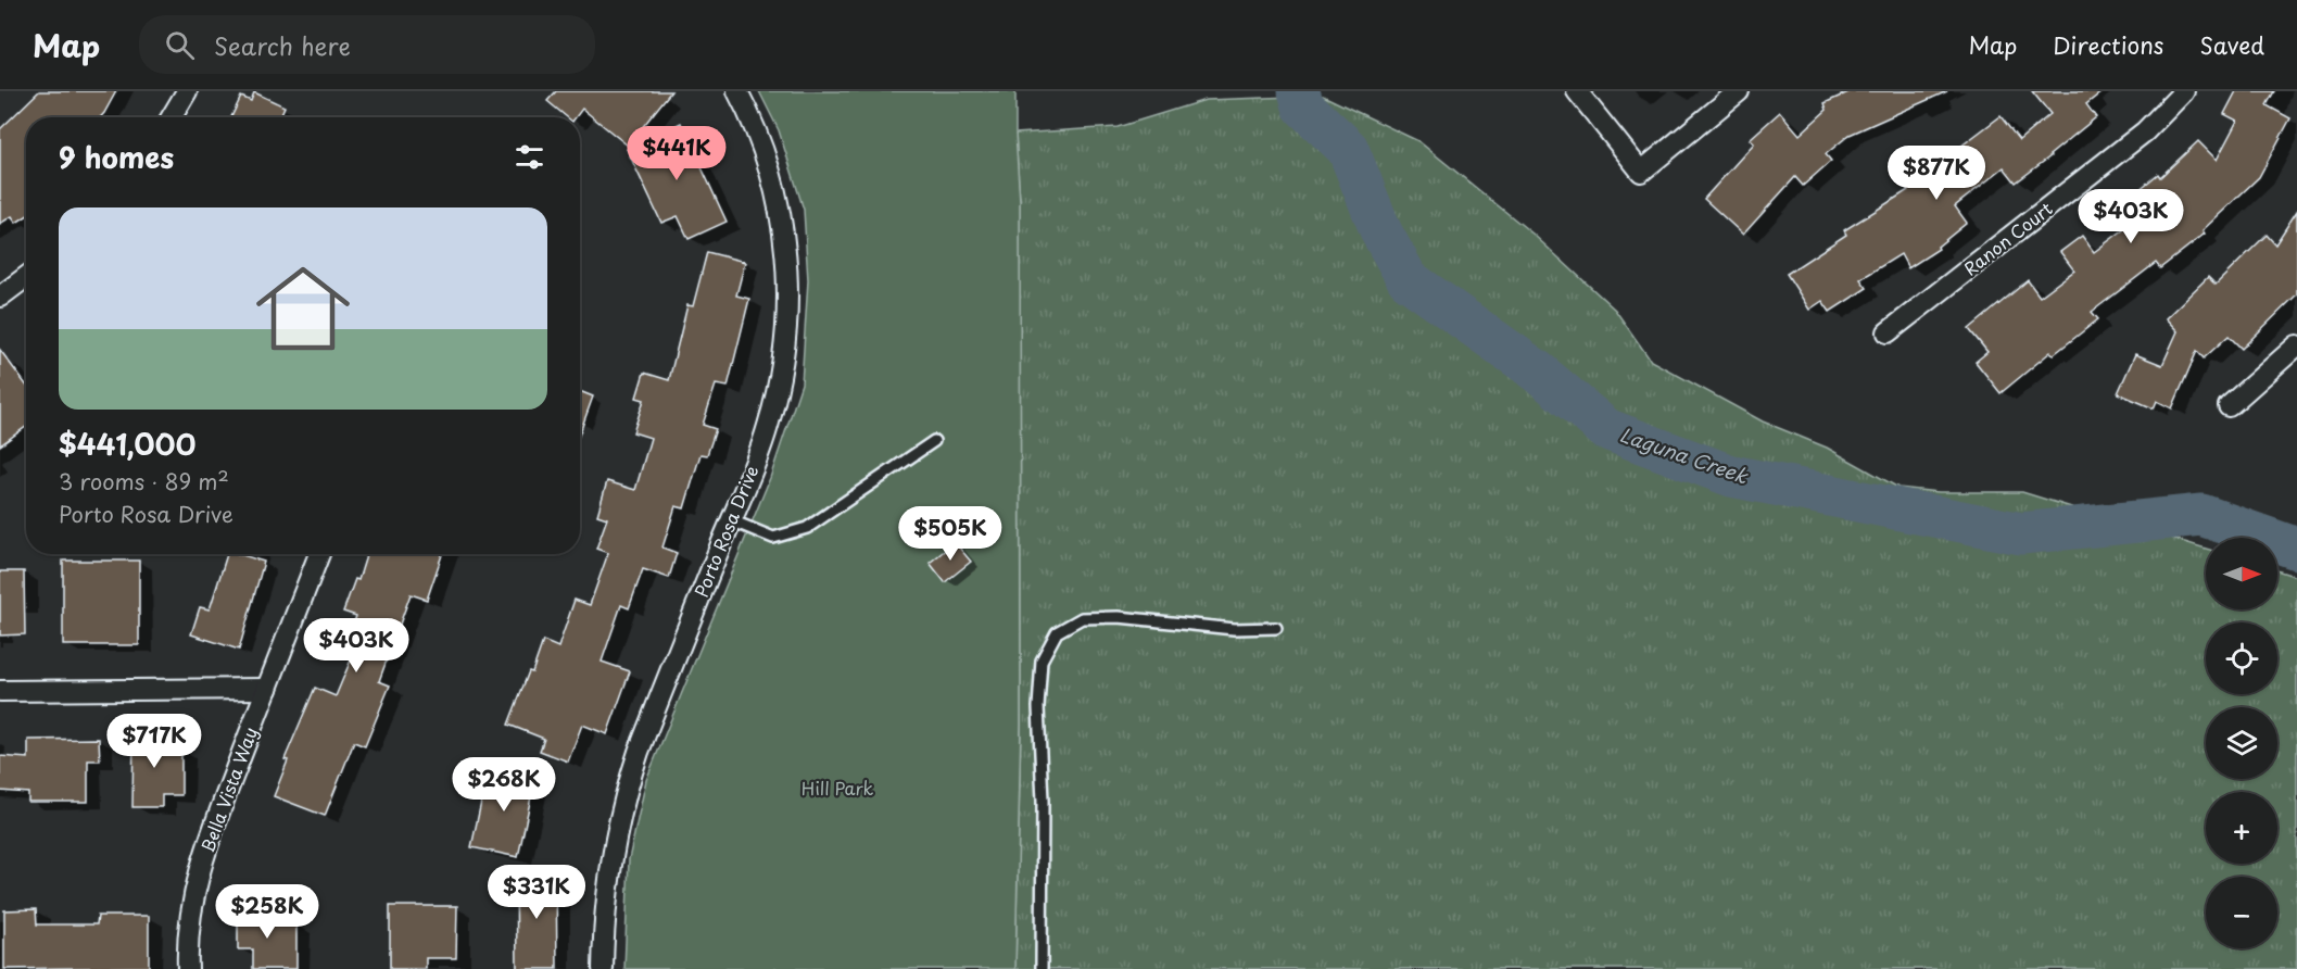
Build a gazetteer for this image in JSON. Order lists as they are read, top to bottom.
{
  "streets": {
    "street": ["Ranon Court", "Porto Rosa Drive", "Bella Vista Way"]
  },
  "water": ["Laguna Creek"],
  "parks": ["Hill Park"],
  "north": "right",
  "page": {
    "header": "Map",
    "search": "Search here",
    "nav": ["Map", "Directions", "Saved"],
    "heading": "9 homes",
    "price": [
      "$441K",
      "$877K",
      "$403K",
      "$505K",
      "$403K",
      "$717K",
      "$268K",
      "$331K",
      "$258K"
    ],
    "list": [
      {
        "name": "$441,000",
        "note": "3 rooms · 89 m² · Porto Rosa Drive"
      }
    ],
    "map_buttons": ["+", "−"]
  }
}
